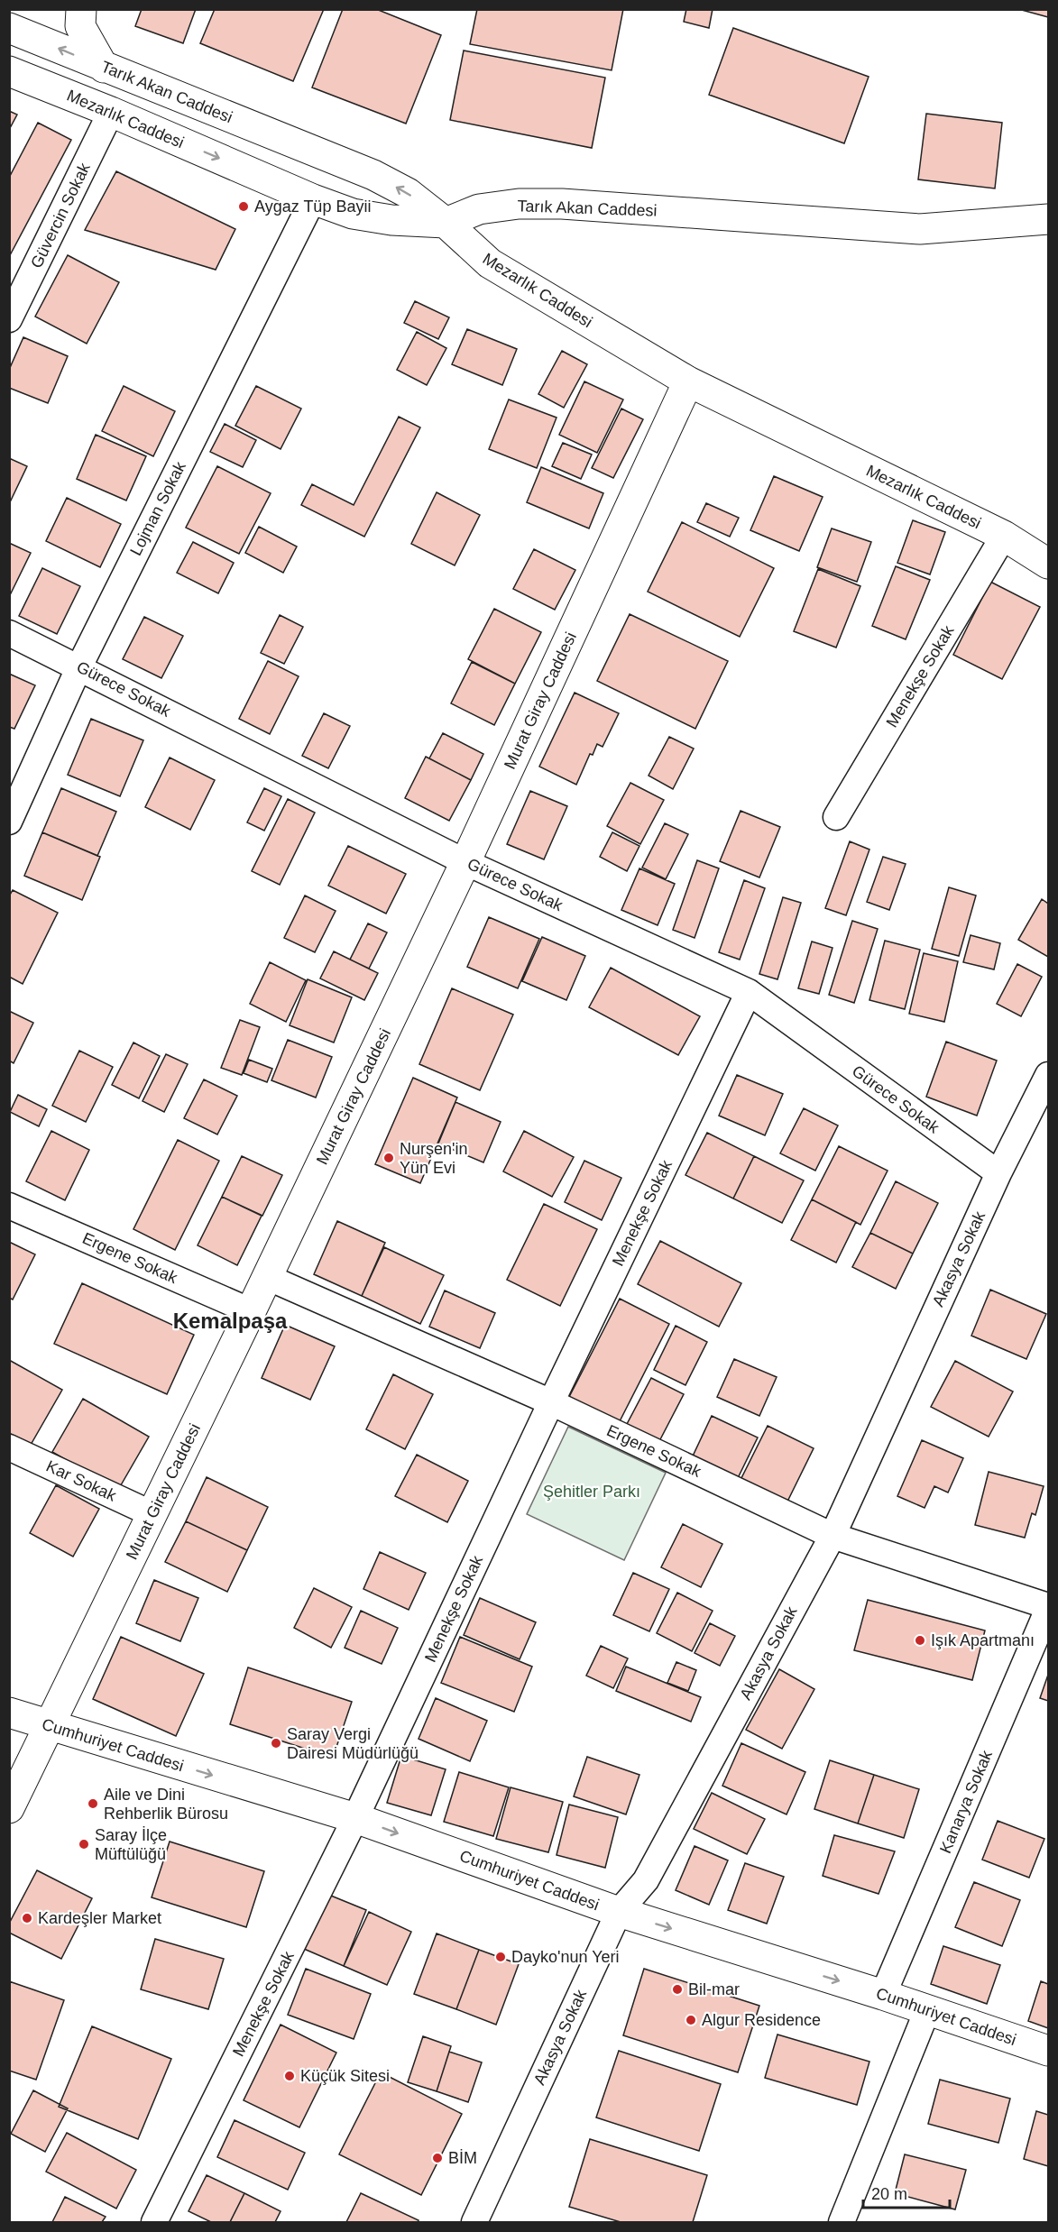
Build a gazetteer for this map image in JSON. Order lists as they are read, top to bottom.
{
  "streets": {
    "main road": [
      "Tarık Akan Caddesi",
      "Mezarlık Caddesi",
      "Murat Giray Caddesi",
      "Cumhuriyet Caddesi"
    ],
    "street": [
      "Güvercin Sokak",
      "Lojman Sokak",
      "Menekşe Sokak",
      "Gürece Sokak",
      "Ergene Sokak",
      "Akasya Sokak",
      "Kar Sokak",
      "Kanarya Sokak"
    ]
  },
  "crossings": [
    ["Tarık Akan Caddesi", "Mezarlık Caddesi"],
    ["Mezarlık Caddesi", "Güvercin Sokak"],
    ["Mezarlık Caddesi", "Lojman Sokak"],
    ["Mezarlık Caddesi", "Menekşe Sokak"],
    ["Mezarlık Caddesi", "Murat Giray Caddesi"],
    ["Lojman Sokak", "Gürece Sokak"],
    ["Menekşe Sokak", "Gürece Sokak"],
    ["Menekşe Sokak", "Ergene Sokak"],
    ["Menekşe Sokak", "Cumhuriyet Caddesi"],
    ["Gürece Sokak", "Murat Giray Caddesi"],
    ["Gürece Sokak", "Akasya Sokak"],
    ["Murat Giray Caddesi", "Ergene Sokak"],
    ["Murat Giray Caddesi", "Kar Sokak"],
    ["Murat Giray Caddesi", "Cumhuriyet Caddesi"],
    ["Ergene Sokak", "Akasya Sokak"],
    ["Ergene Sokak", "Kanarya Sokak"],
    ["Akasya Sokak", "Cumhuriyet Caddesi"],
    ["Cumhuriyet Caddesi", "Kanarya Sokak"]
  ],
  "one_way": ["Tarık Akan Caddesi", "Cumhuriyet Caddesi"],
  "districts": ["Kemalpaşa"],
  "parks": ["Şehitler Parkı"],
  "places": [
    "Aygaz Tüp Bayii",
    "Nurşen'in Yün Evi",
    "Işık Apartmanı",
    "Saray Vergi Dairesi Müdürlüğü",
    "Aile ve Dini Rehberlik Bürosu",
    "Saray İlçe Müftülüğü",
    "Kardeşler Market",
    "Dayko'nun Yeri",
    "Bil-mar",
    "Algur Residence",
    "Küçük Sitesi",
    "BİM"
  ],
  "scale_bar": "20 m"
}
